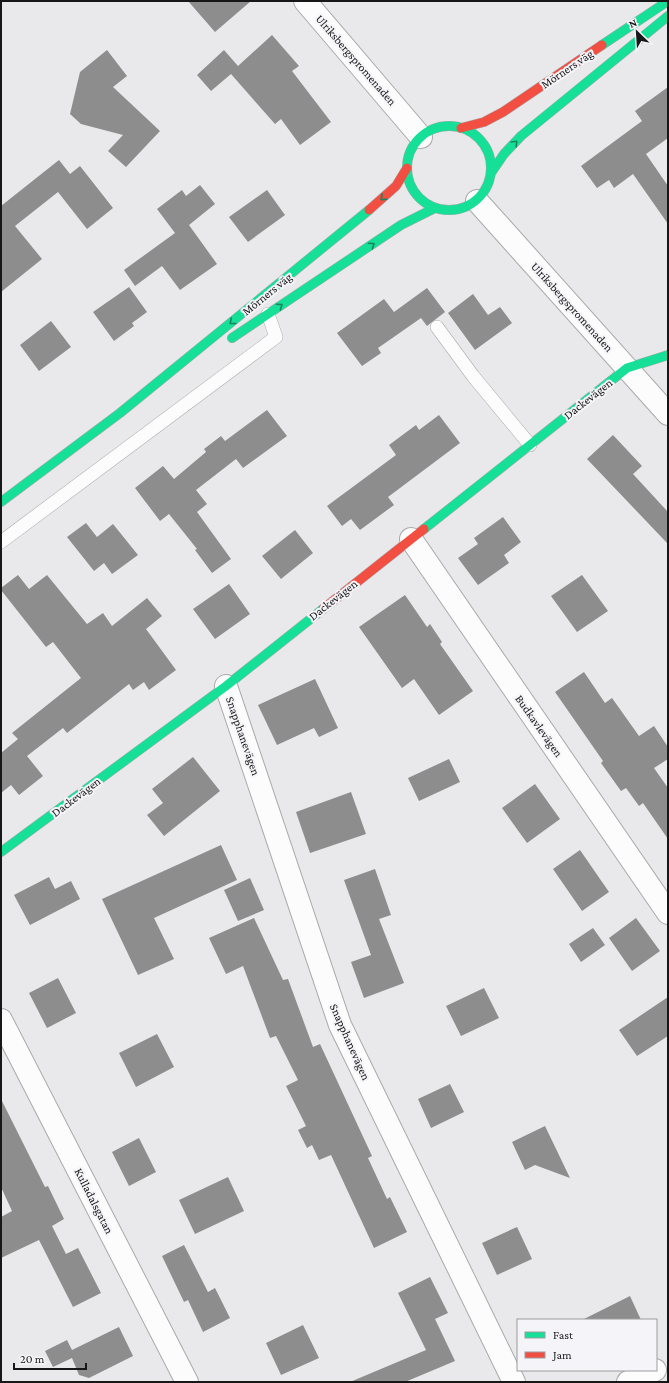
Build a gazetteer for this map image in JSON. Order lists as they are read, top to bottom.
{
  "streets": {
    "main road": ["Mörners väg", "Dackevägen"],
    "street": [
      "Ulriksbergspromenaden",
      "Budkavlevägen",
      "Snapphanevägen",
      "Kulladalsgatan"
    ]
  },
  "crossings": [
    ["Ulriksbergspromenaden", "Mörners väg"],
    ["Ulriksbergspromenaden", "Dackevägen"],
    ["Dackevägen", "Budkavlevägen"],
    ["Dackevägen", "Snapphanevägen"]
  ],
  "legend": ["Fast", "Jam"],
  "scale_bar": "20 m",
  "north": "top left"
}
